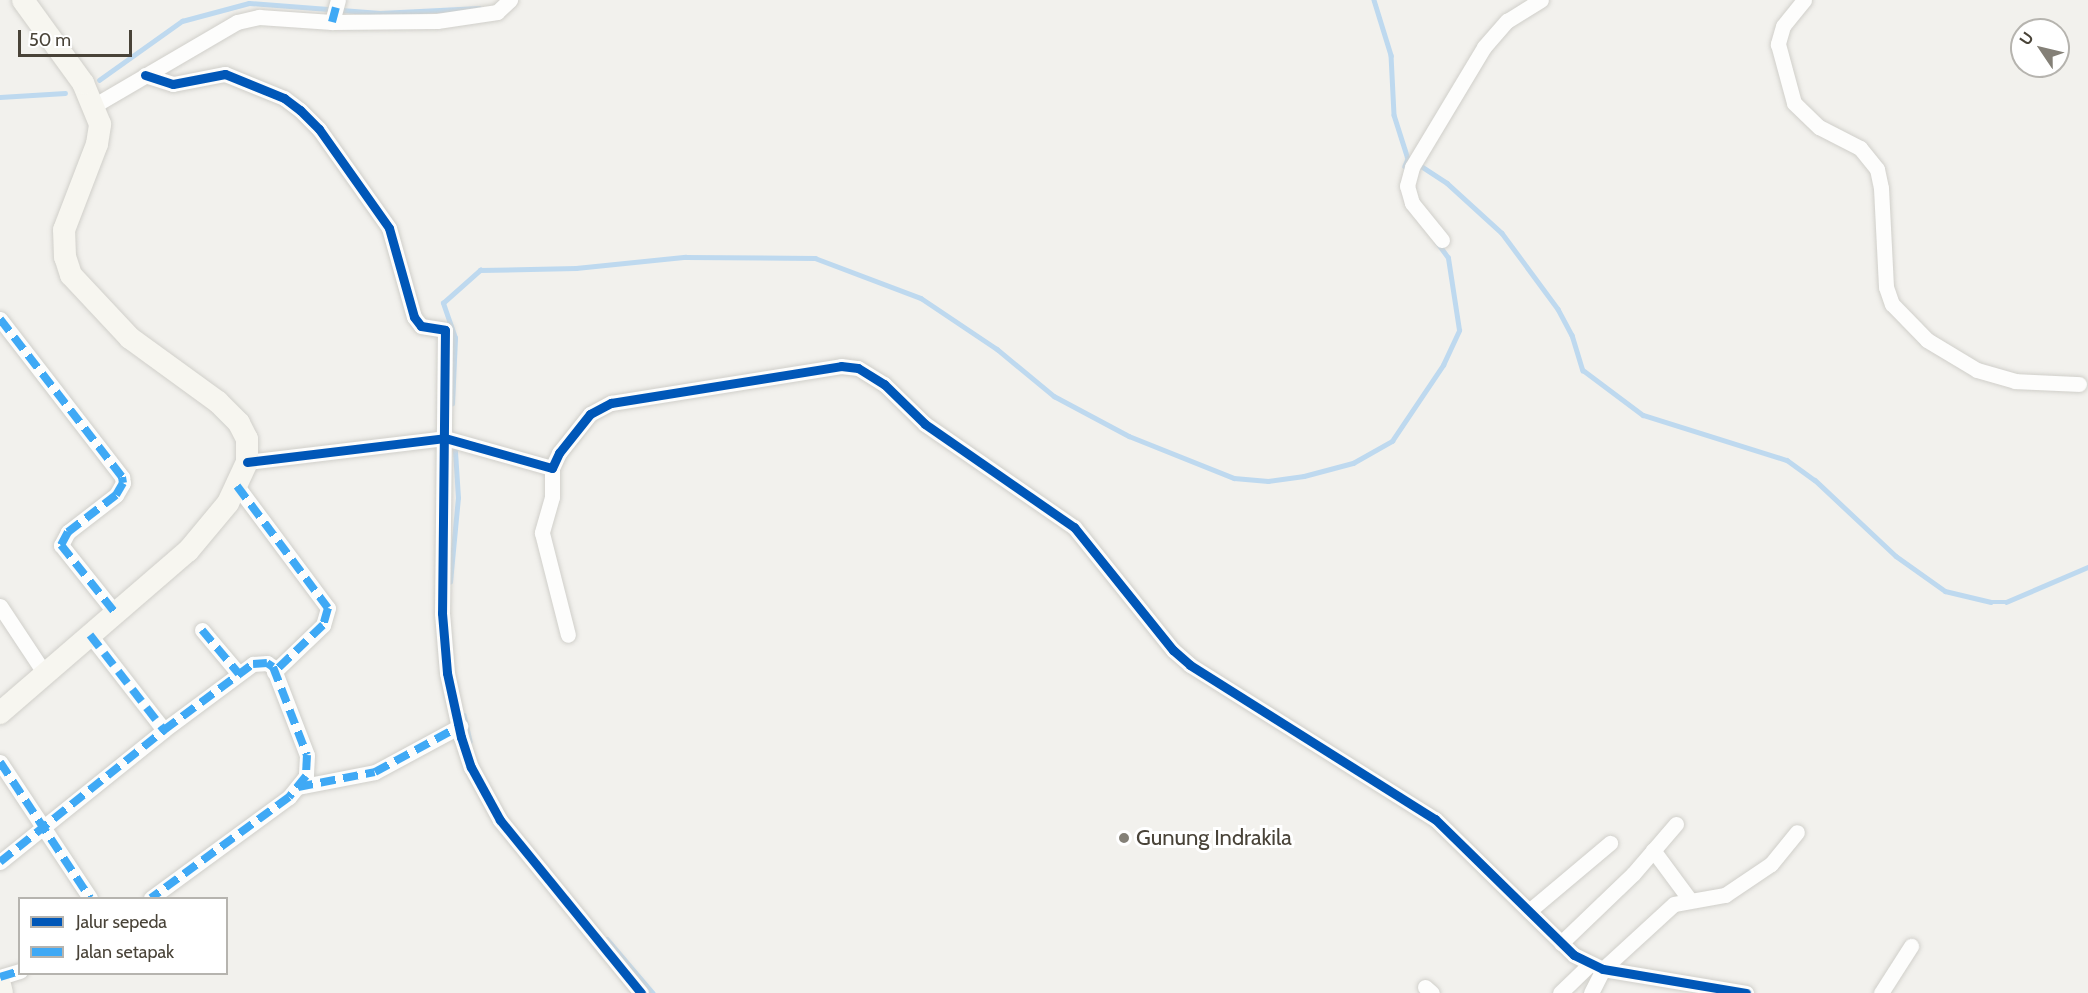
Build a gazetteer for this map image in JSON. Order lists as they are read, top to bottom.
{
  "places": ["Gunung Indrakila"],
  "legend": ["Jalur sepeda", "Jalan setapak"],
  "scale_bar": "50 m",
  "north": "top left"
}
